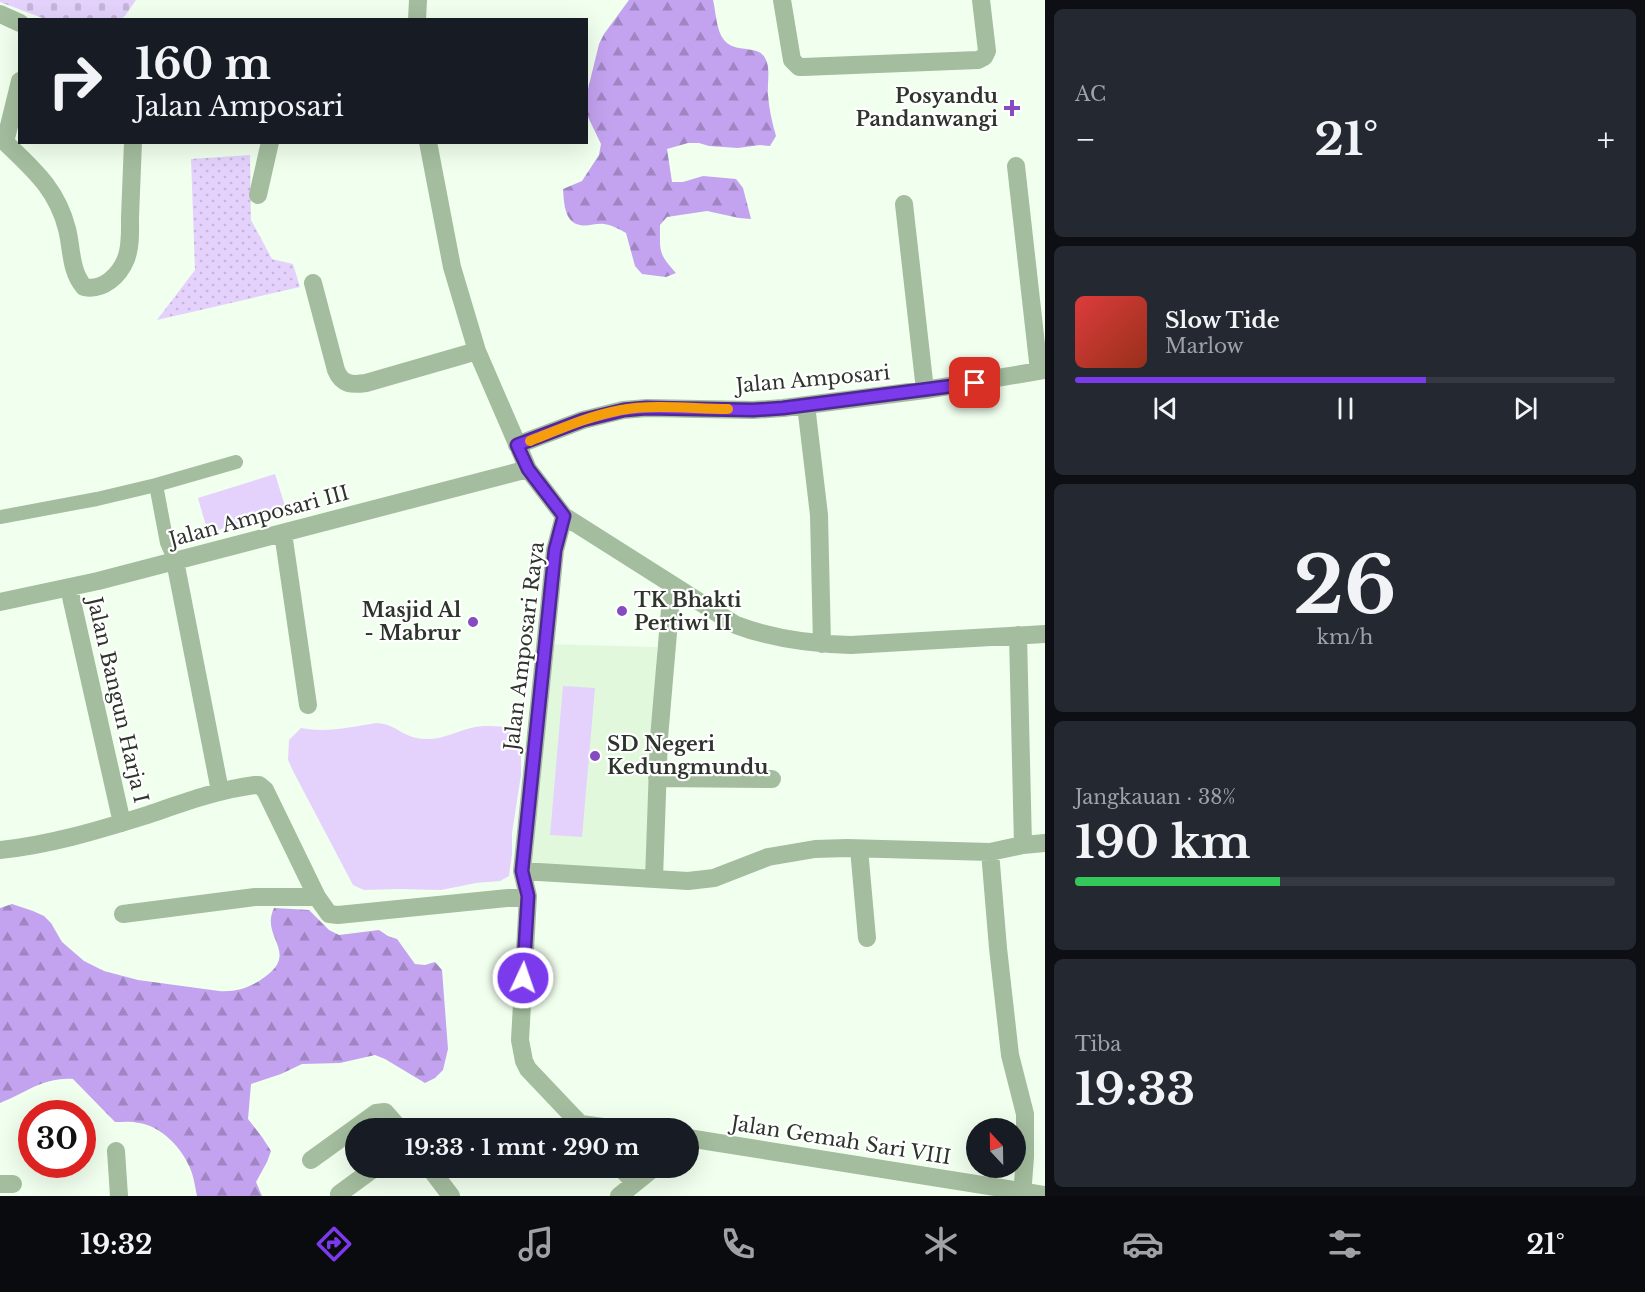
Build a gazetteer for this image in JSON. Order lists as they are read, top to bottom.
{
  "streets": {
    "street": [
      "Jalan Amposari",
      "Jalan Amposari III",
      "Jalan Amposari Raya",
      "Jalan Bangun Harja I",
      "Jalan Gemah Sari VIII"
    ]
  },
  "crossings": [
    ["Jalan Amposari III", "Jalan Bangun Harja I"]
  ],
  "places": {
    "health": ["Posyandu Pandanwangi"],
    "other": ["TK Bhakti Pertiwi II", "Masjid Al - Mabrur", "SD Negeri Kedungmundu"]
  },
  "north": "top",
  "page": {
    "tile": [
      "AC",
      ["26", "km/h"],
      ["Jangkauan · 38%", "190 km"],
      ["Tiba", "19:33"]
    ],
    "turn": ["160 m", "Jalan Amposari"],
    "heat": ["−", "21°", "+"],
    "song": ["Slow Tide", "Marlow"],
    "limit": "30",
    "trip": "19:33 · 1 mnt · 290 m",
    "tabs": ["19:32", "21°"]
  }
}
